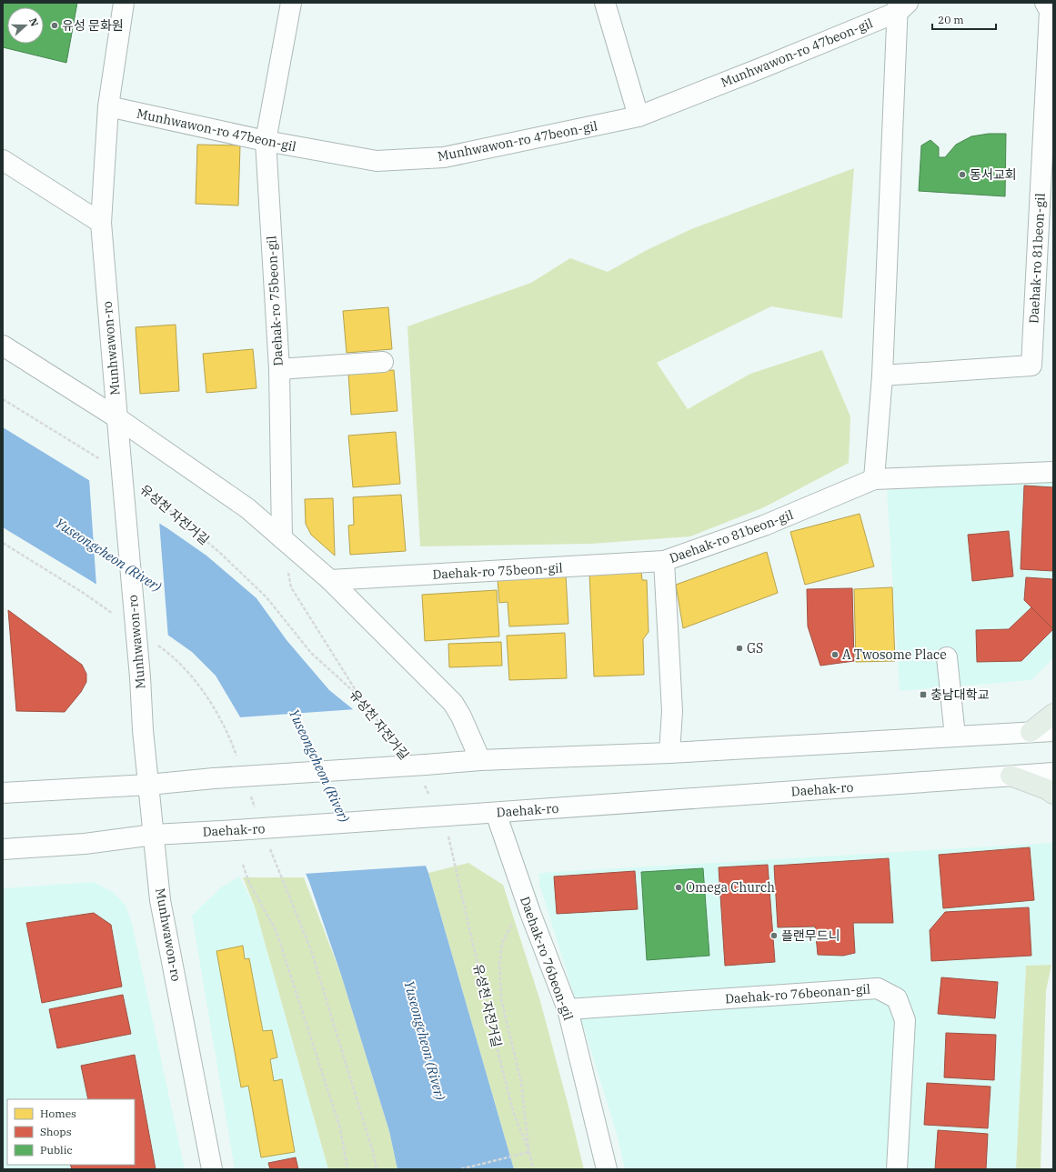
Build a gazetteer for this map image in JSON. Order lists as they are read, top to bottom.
{
  "streets": {
    "street": [
      "Munhwawon-ro 47beon-gil",
      "Daehak-ro 81beon-gil",
      "Daehak-ro 75beon-gil",
      "Munhwawon-ro",
      "Daehak-ro",
      "Daehak-ro 76beon-gil",
      "Daehak-ro 76beonan-gil"
    ],
    "path": ["유성천 자전거길"]
  },
  "crossings": [
    ["Munhwawon-ro 47beon-gil", "Daehak-ro 75beon-gil"],
    ["Munhwawon-ro 47beon-gil", "Munhwawon-ro"],
    ["Daehak-ro 81beon-gil", "Daehak-ro 75beon-gil"],
    ["Munhwawon-ro", "Daehak-ro"],
    ["유성천 자전거길", "Daehak-ro 76beon-gil"],
    ["Daehak-ro", "Daehak-ro 76beon-gil"],
    ["Daehak-ro 76beon-gil", "Daehak-ro 76beonan-gil"]
  ],
  "water": ["Yuseongcheon (River)"],
  "places": {
    "other": [
      "유성 문화원",
      "동서교회",
      "GS",
      "A Twosome Place",
      "Omega Church",
      "플랜무드니"
    ],
    "transit": ["충남대학교"]
  },
  "legend": ["Homes", "Shops", "Public"],
  "scale_bar": "20 m",
  "north": "right"
}
